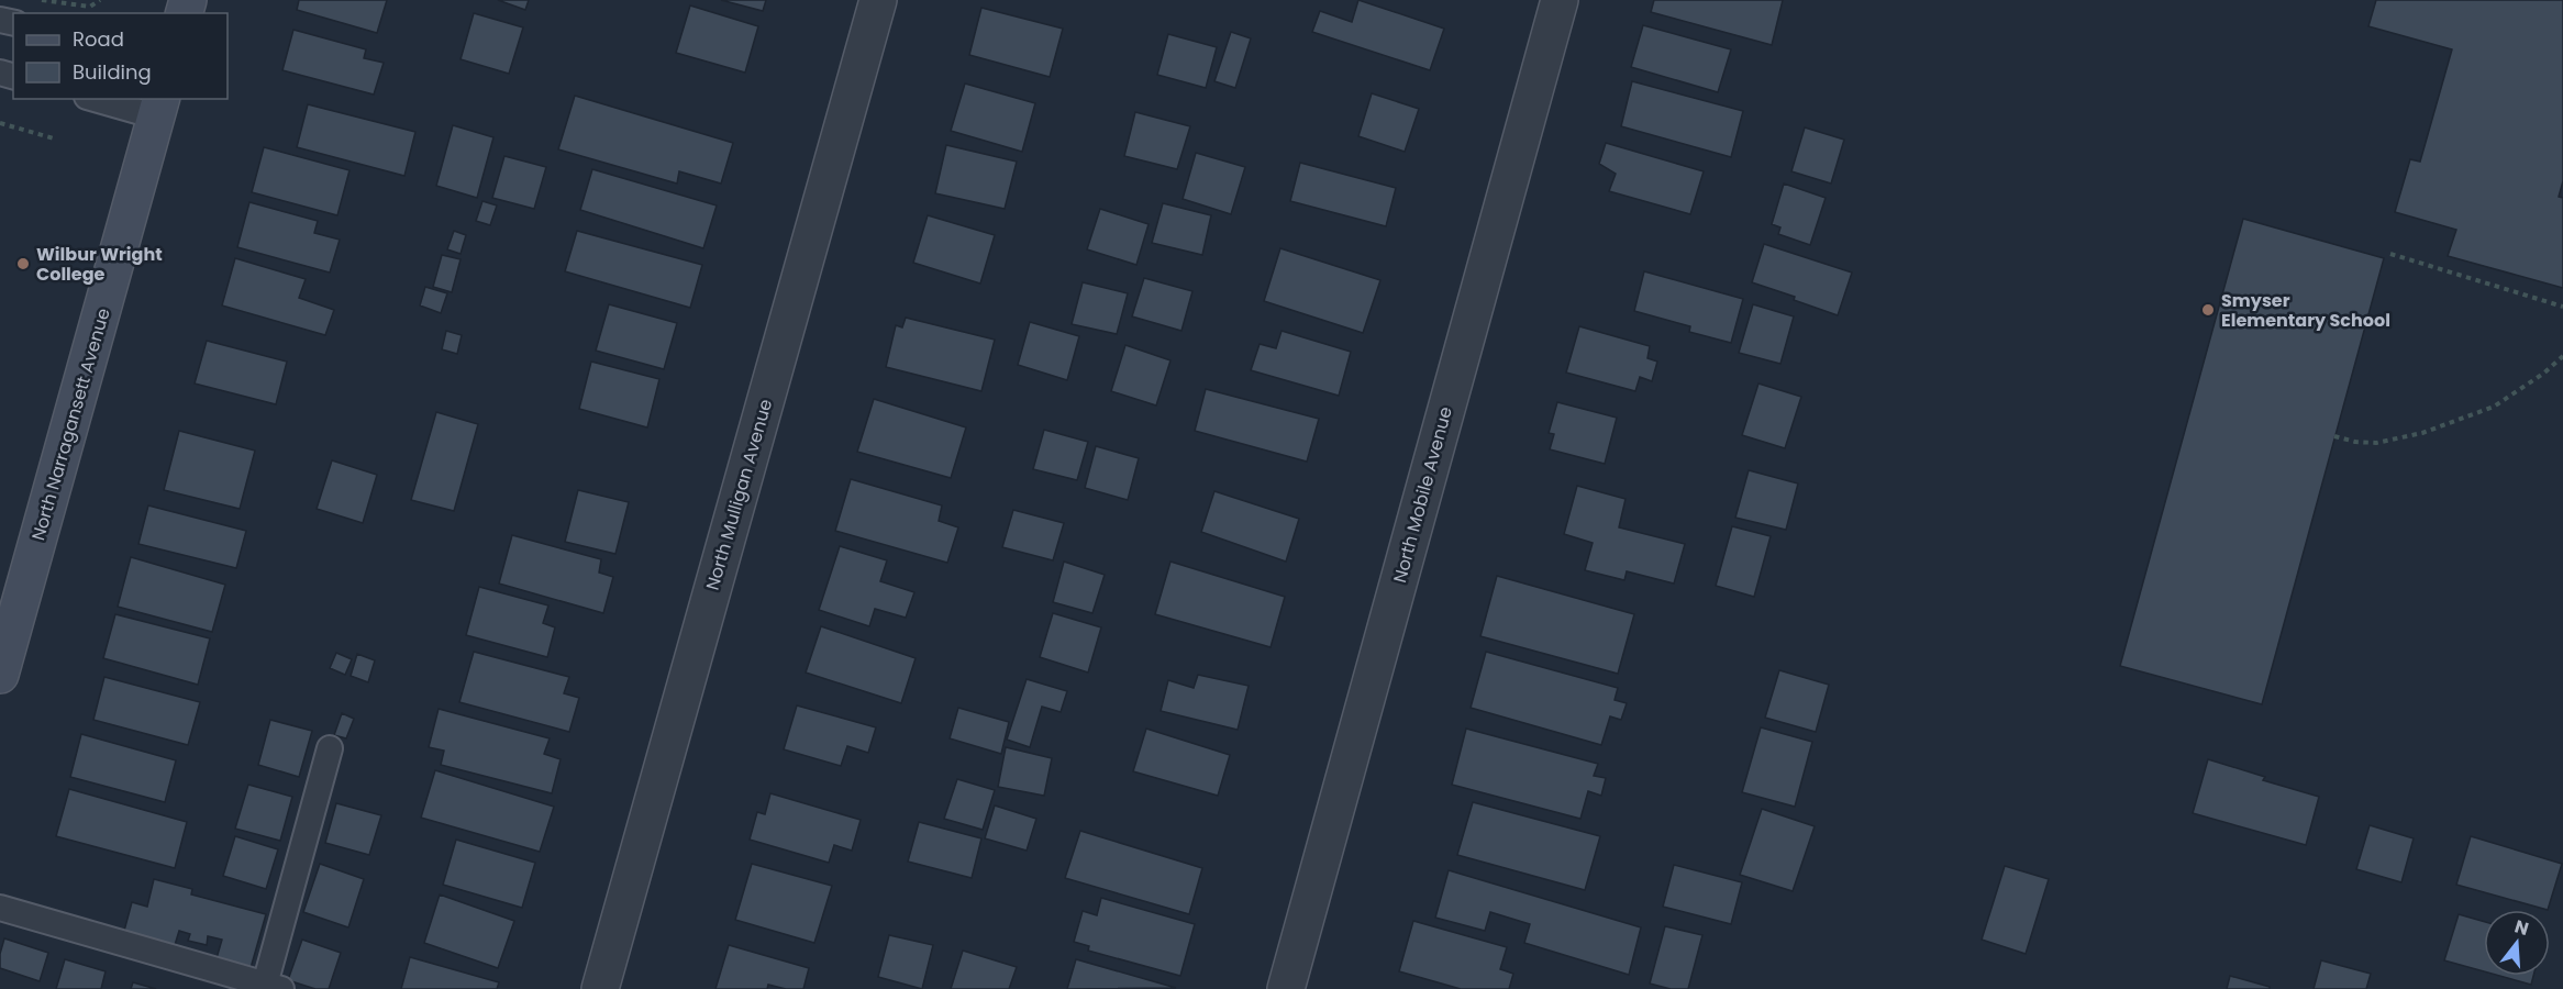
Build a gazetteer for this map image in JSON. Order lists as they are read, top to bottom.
{
  "streets": {
    "main road": ["North Narragansett Avenue"],
    "street": ["North Mulligan Avenue", "North Mobile Avenue"]
  },
  "places": ["Wilbur Wright College", "Smyser Elementary School"],
  "legend": ["Road", "Building"],
  "north": "top"
}
